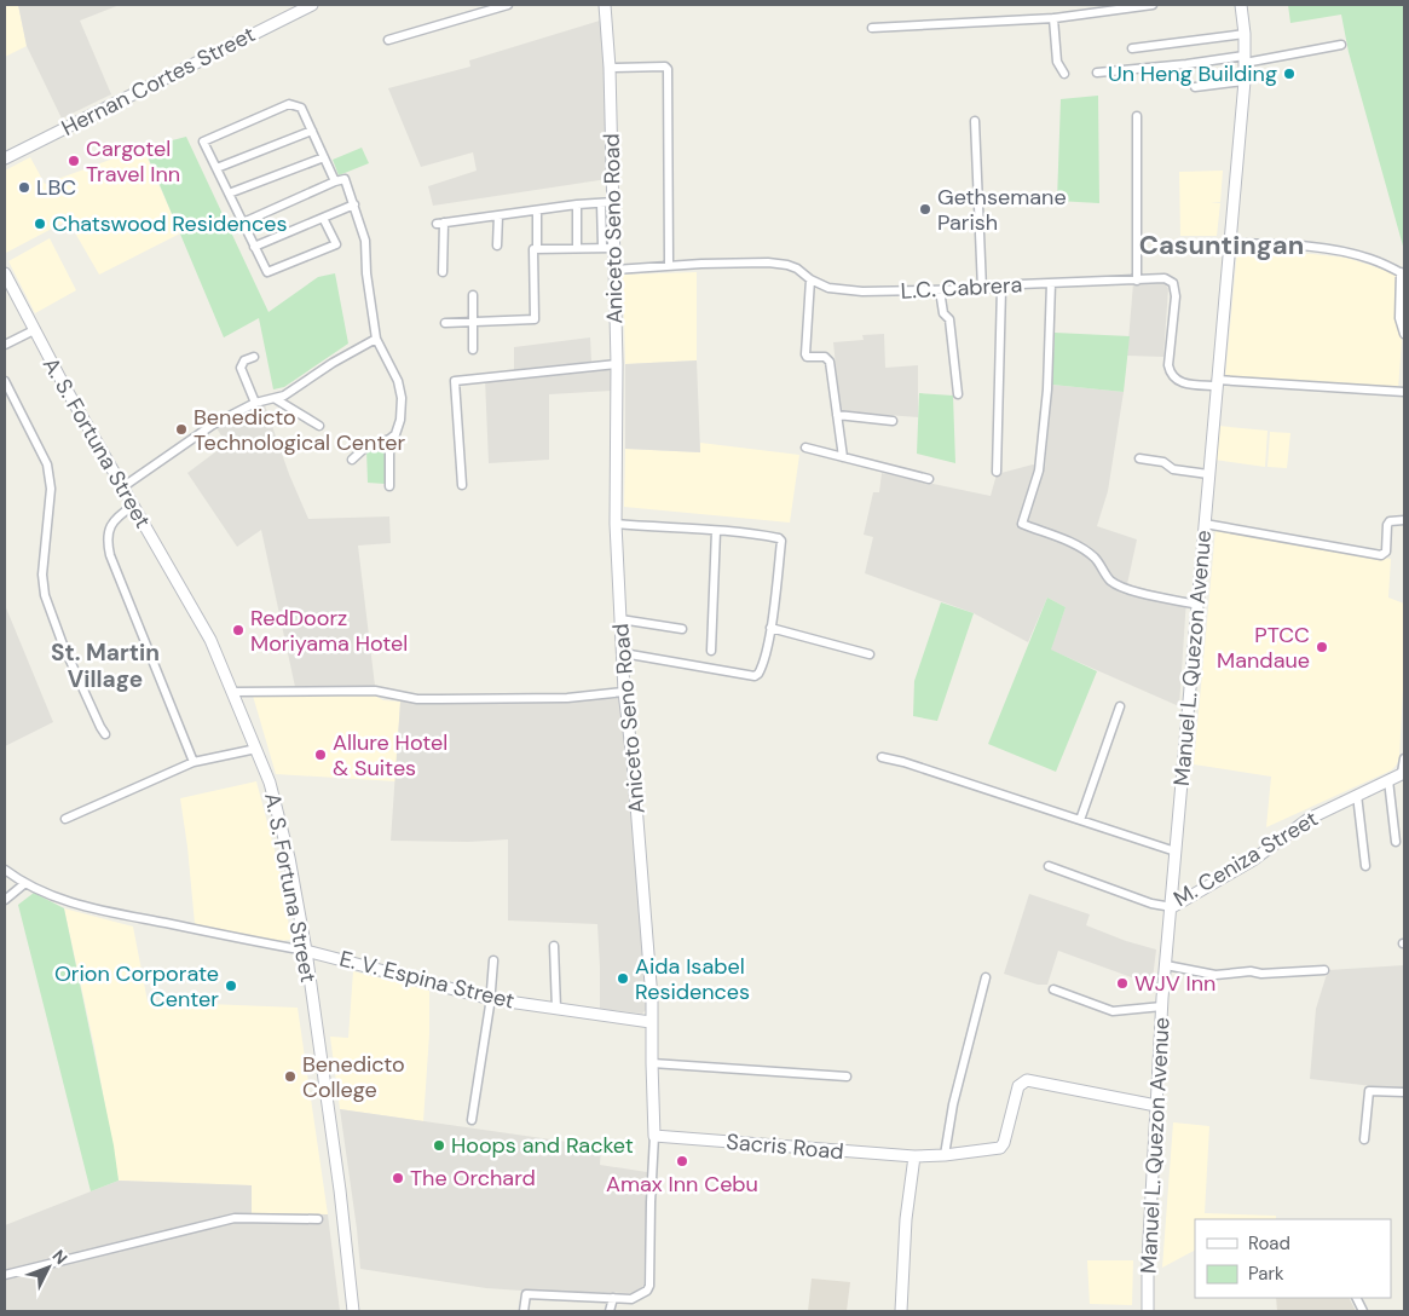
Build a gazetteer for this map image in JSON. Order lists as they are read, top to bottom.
{
  "streets": {
    "main road": [
      "Hernan Cortes Street",
      "Aniceto Seno Road",
      "A. S. Fortuna Street",
      "Manuel L. Quezon Avenue",
      "M. Ceniza Street",
      "E. V. Espina Street",
      "Sacris Road"
    ],
    "street": ["L.C. Cabrera"]
  },
  "crossings": [
    ["Aniceto Seno Road", "L.C. Cabrera"],
    ["Aniceto Seno Road", "E. V. Espina Street"],
    ["Aniceto Seno Road", "Sacris Road"],
    ["L.C. Cabrera", "Manuel L. Quezon Avenue"],
    ["A. S. Fortuna Street", "E. V. Espina Street"],
    ["Manuel L. Quezon Avenue", "M. Ceniza Street"],
    ["Manuel L. Quezon Avenue", "Sacris Road"]
  ],
  "districts": ["Casuntingan", "St. Martin Village"],
  "places": [
    "Un Heng Building",
    "Cargotel Travel Inn",
    "LBC",
    "Gethsemane Parish",
    "Chatswood Residences",
    "Benedicto Technological Center",
    "RedDoorz Moriyama Hotel",
    "PTCC Mandaue",
    "Allure Hotel & Suites",
    "Aida Isabel Residences",
    "WJV Inn",
    "Orion Corporate Center",
    "Benedicto College",
    "Hoops and Racket",
    "Amax Inn Cebu",
    "The Orchard"
  ],
  "legend": ["Road", "Park"],
  "north": "top right"
}
